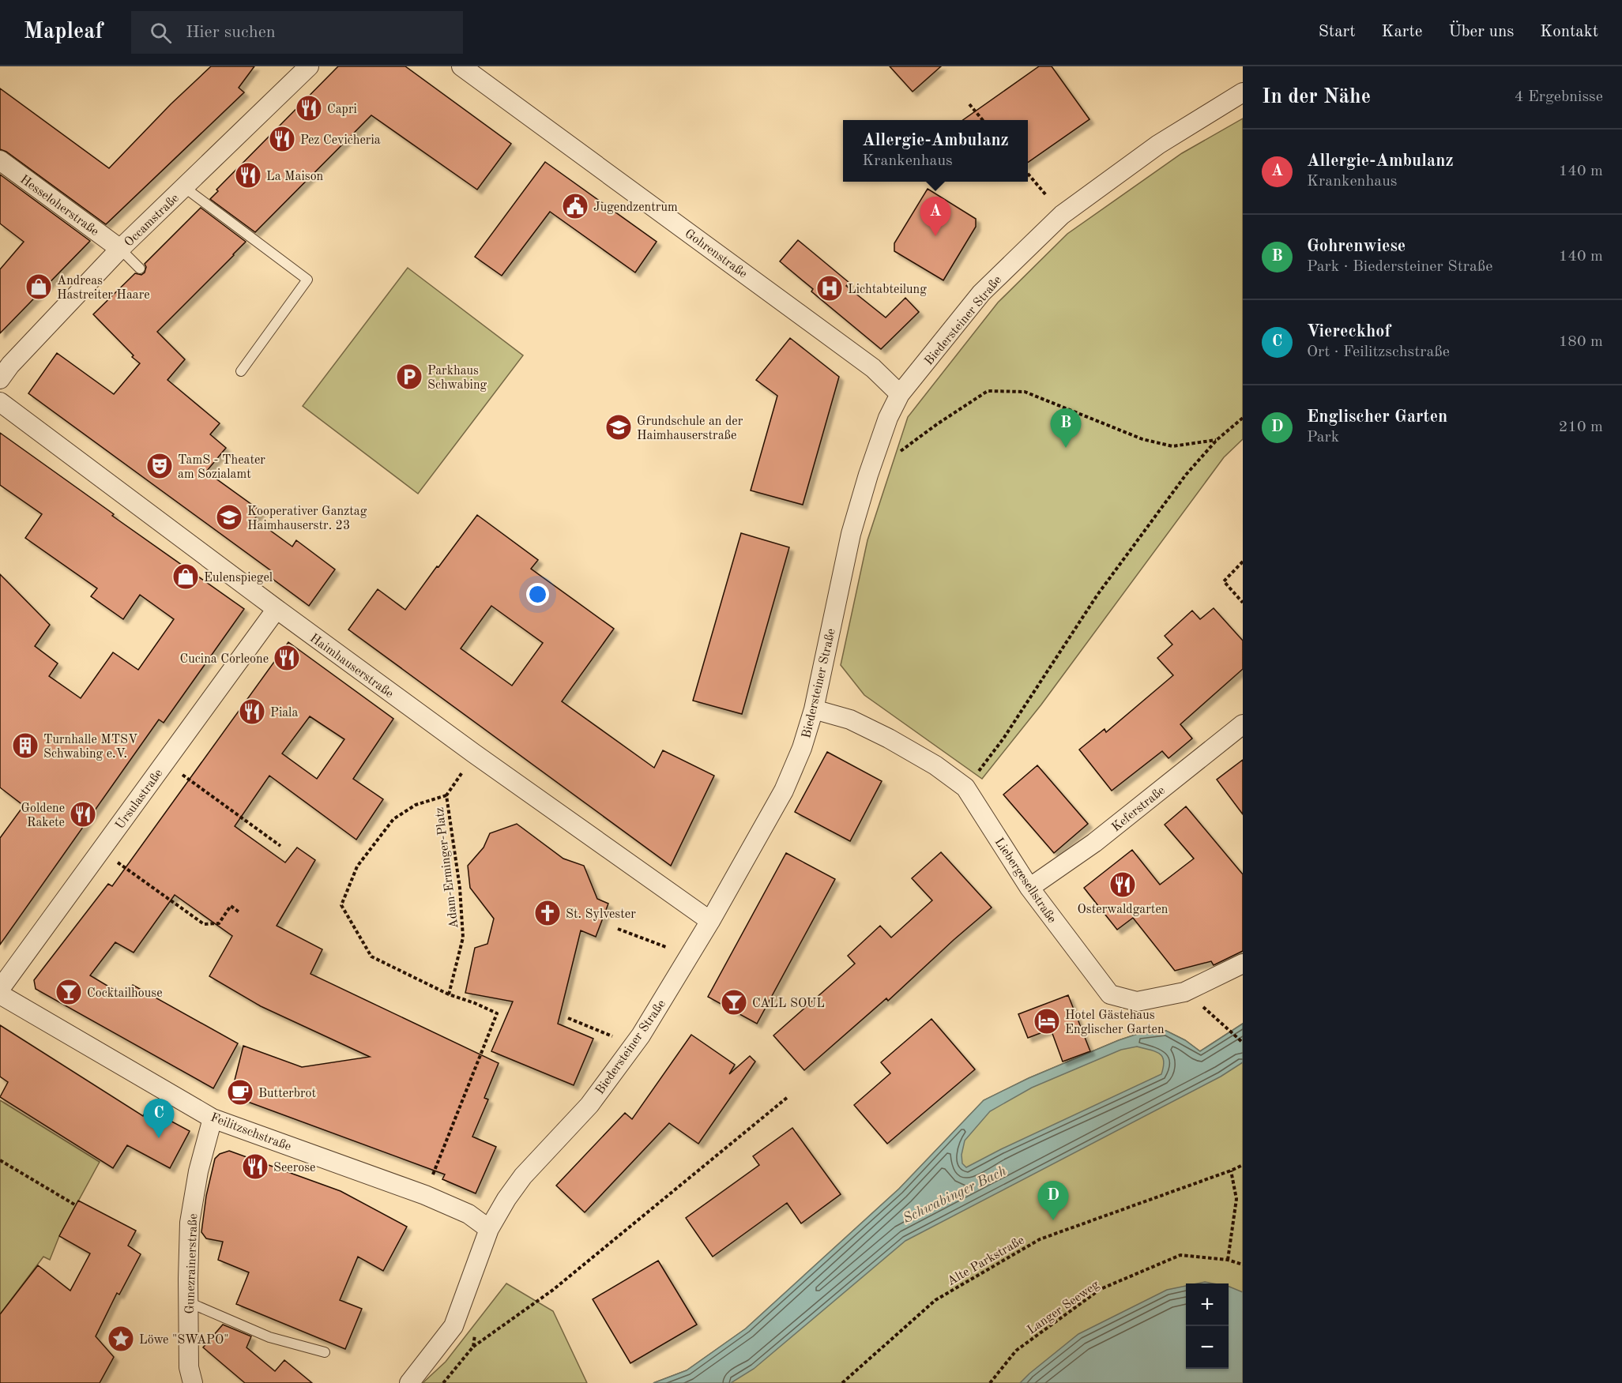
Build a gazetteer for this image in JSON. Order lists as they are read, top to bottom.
{
  "streets": {
    "street": [
      "Hesseloherstraße",
      "Occamstraße",
      "Gohrenstraße",
      "Biedersteiner Straße",
      "Haimhauserstraße",
      "Ursulastraße",
      "Keferstraße",
      "Liebergesellstraße",
      "Feilitzschstraße",
      "Gunezrainerstraße"
    ],
    "path": ["Adam-Erminger-Platz", "Alte Parkstraße", "Langer Seeweg"]
  },
  "crossings": [
    ["Hesseloherstraße", "Occamstraße"],
    ["Gohrenstraße", "Biedersteiner Straße"],
    ["Biedersteiner Straße", "Haimhauserstraße"],
    ["Biedersteiner Straße", "Liebergesellstraße"],
    ["Biedersteiner Straße", "Feilitzschstraße"],
    ["Haimhauserstraße", "Ursulastraße"],
    ["Keferstraße", "Liebergesellstraße"],
    ["Adam-Erminger-Platz", "Feilitzschstraße"],
    ["Feilitzschstraße", "Gunezrainerstraße"]
  ],
  "water": ["Schwabinger Bach"],
  "places": {
    "restaurant": [
      "Capri",
      "Pez Cevicheria",
      "La Maison",
      "Cucina Corleone",
      "Piala",
      "Goldene Rakete",
      "Osterwaldgarten",
      "Seerose"
    ],
    "public building": ["Jugendzentrum"],
    "shop": ["Andreas Hastreiter Haare", "Eulenspiegel"],
    "hospital": ["Lichtabteilung"],
    "parking": ["Parkhaus Schwabing"],
    "school or university": ["Grundschule an der Haimhauserstraße", "Kooperativer Ganztag Haimhauserstr. 23"],
    "theatre": ["TamS - Theater am Sozialamt"],
    "building": ["Turnhalle MTSV Schwabing e.V."],
    "church": ["St. Sylvester"],
    "bar": ["Cocktailhouse", "CALL SOUL"],
    "hotel": ["Hotel Gästehaus Englischer Garten"],
    "cafe": ["Butterbrot"],
    "place": ["Löwe \"SWAPO\""]
  },
  "page": {
    "header": "Mapleaf",
    "search": "Hier suchen",
    "nav": [
      "Start",
      "Karte",
      "Über uns",
      "Kontakt"
    ],
    "heading": ["In der Nähe", "4 Ergebnisse"],
    "popup": ["Allergie-Ambulanz", "Krankenhaus"],
    "list": [
      {
        "mark": "A",
        "name": "Allergie-Ambulanz",
        "note": "Krankenhaus",
        "value": "140 m"
      },
      {
        "mark": "B",
        "name": "Gohrenwiese",
        "note": "Park · Biedersteiner Straße",
        "value": "140 m"
      },
      {
        "mark": "C",
        "name": "Viereckhof",
        "note": "Ort · Feilitzschstraße",
        "value": "180 m"
      },
      {
        "mark": "D",
        "name": "Englischer Garten",
        "note": "Park",
        "value": "210 m"
      }
    ],
    "pins": [
      "A",
      "B",
      "C",
      "D"
    ],
    "map_buttons": ["+", "−"]
  }
}
